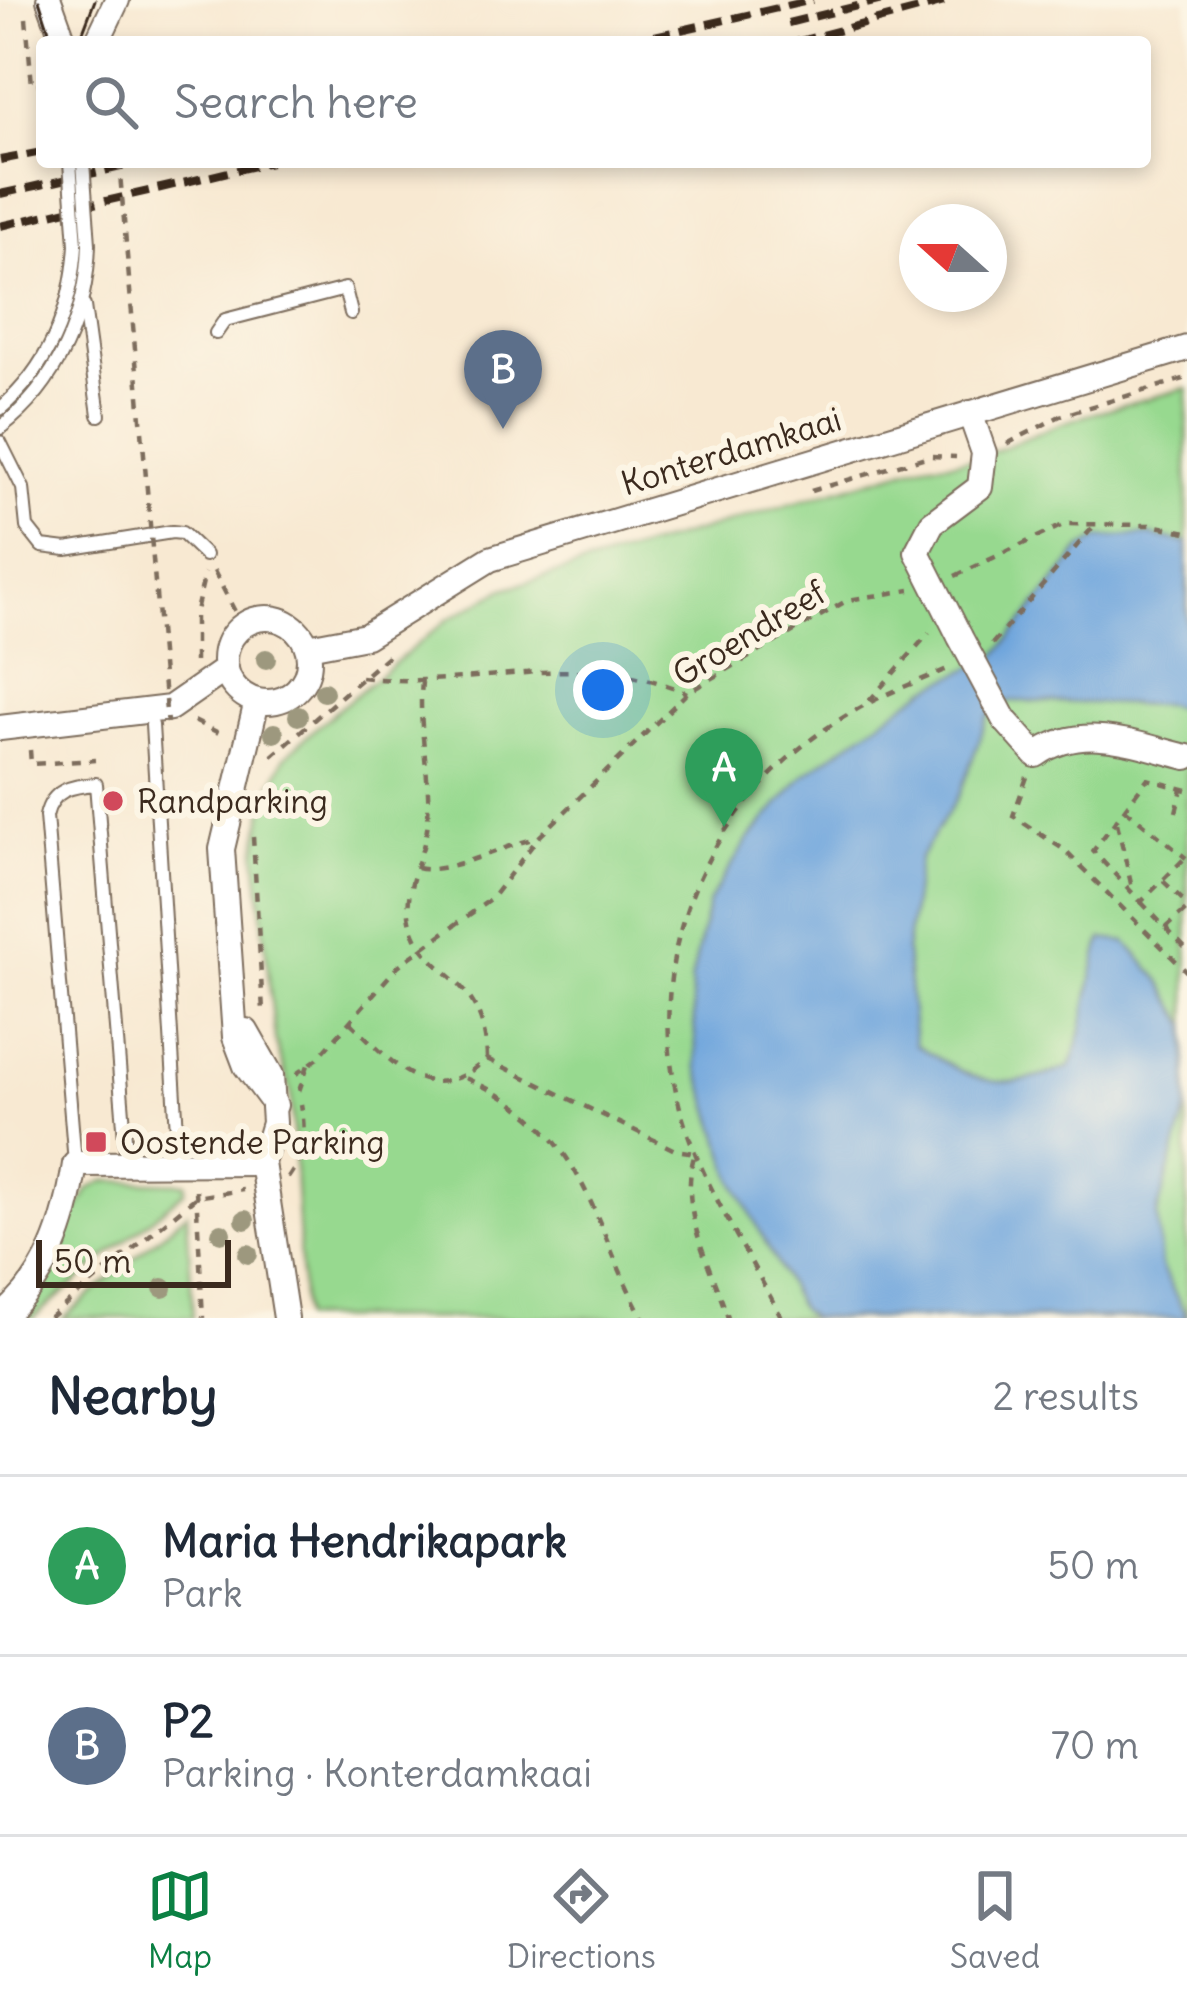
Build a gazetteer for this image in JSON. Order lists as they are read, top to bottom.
{
  "streets": {
    "street": ["Konterdamkaai"],
    "path": ["Groendreef"]
  },
  "places": {
    "other": ["Randparking"],
    "transit": ["Oostende Parking"]
  },
  "scale_bar": "50 m",
  "north": "left",
  "page": {
    "search": "Search here",
    "pins": ["B", "A"],
    "scale": "50 m",
    "heading": ["Nearby", "2 results"],
    "list": [
      {
        "mark": "A",
        "name": "Maria Hendrikapark",
        "note": "Park",
        "value": "50 m"
      },
      {
        "mark": "B",
        "name": "P2",
        "note": "Parking · Konterdamkaai",
        "value": "70 m"
      }
    ],
    "nav": ["Map", "Directions", "Saved"]
  }
}
